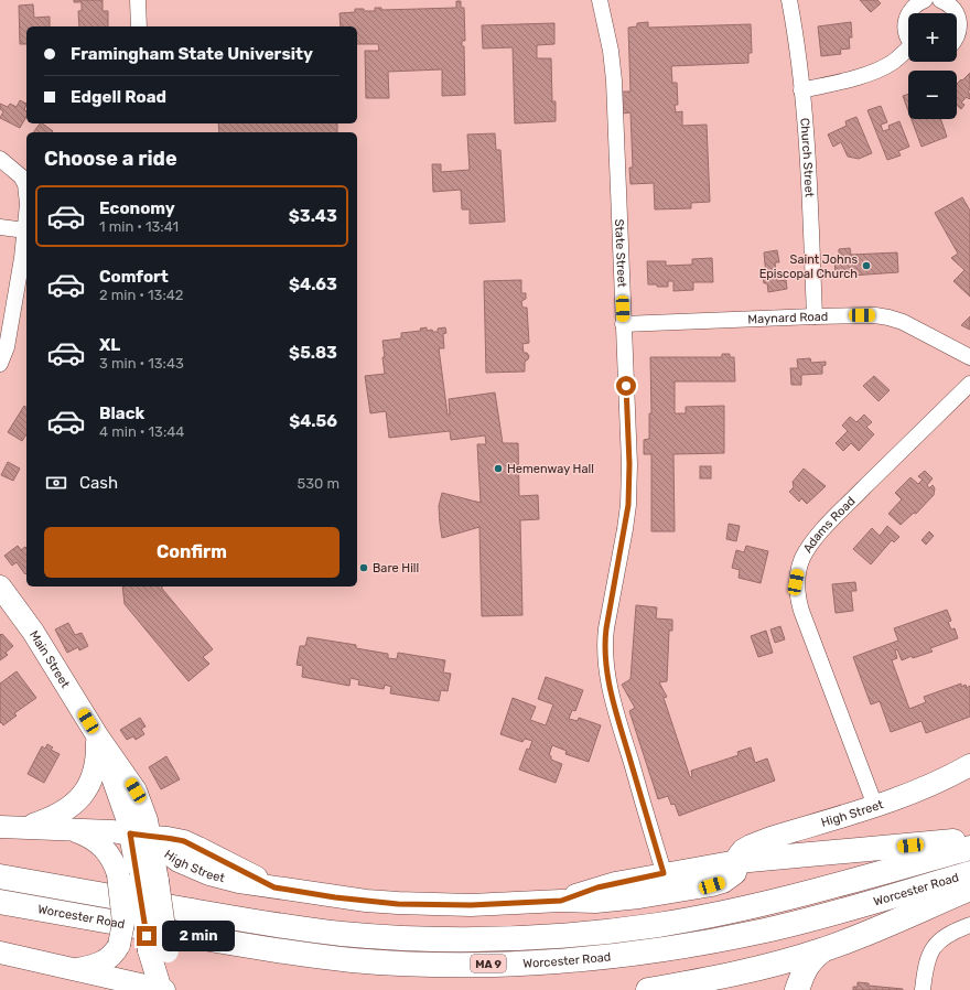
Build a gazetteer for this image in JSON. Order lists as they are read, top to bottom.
{
  "streets": {
    "highway": ["Worcester Road", "MA 9"],
    "main road": ["Main Street", "High Street"],
    "street": [
      "Church Street",
      "State Street",
      "Maynard Road",
      "Adams Road"
    ]
  },
  "crossings": [
    ["Church Street", "Maynard Road"],
    ["State Street", "Maynard Road"],
    ["State Street", "High Street"],
    ["Adams Road", "High Street"],
    ["Main Street", "High Street"]
  ],
  "places": ["Saint Johns Episcopal Church", "Hemenway Hall", "Bare Hill"],
  "page": {
    "map_buttons": ["+", "−"],
    "banner": ["Framingham State University", "Edgell Road"],
    "heading": "Choose a ride",
    "list": [
      {
        "name": "Economy",
        "note": "1 min · 13:41",
        "value": "$3.43"
      },
      {
        "name": "Comfort",
        "note": "2 min · 13:42",
        "value": "$4.63"
      },
      {
        "name": "XL",
        "note": "3 min · 13:43",
        "value": "$5.83"
      },
      {
        "name": "Black",
        "note": "4 min · 13:44",
        "value": "$4.56"
      }
    ],
    "pay": ["Cash", "530 m"],
    "buttons": "Confirm",
    "bubble": "2 min"
  }
}
